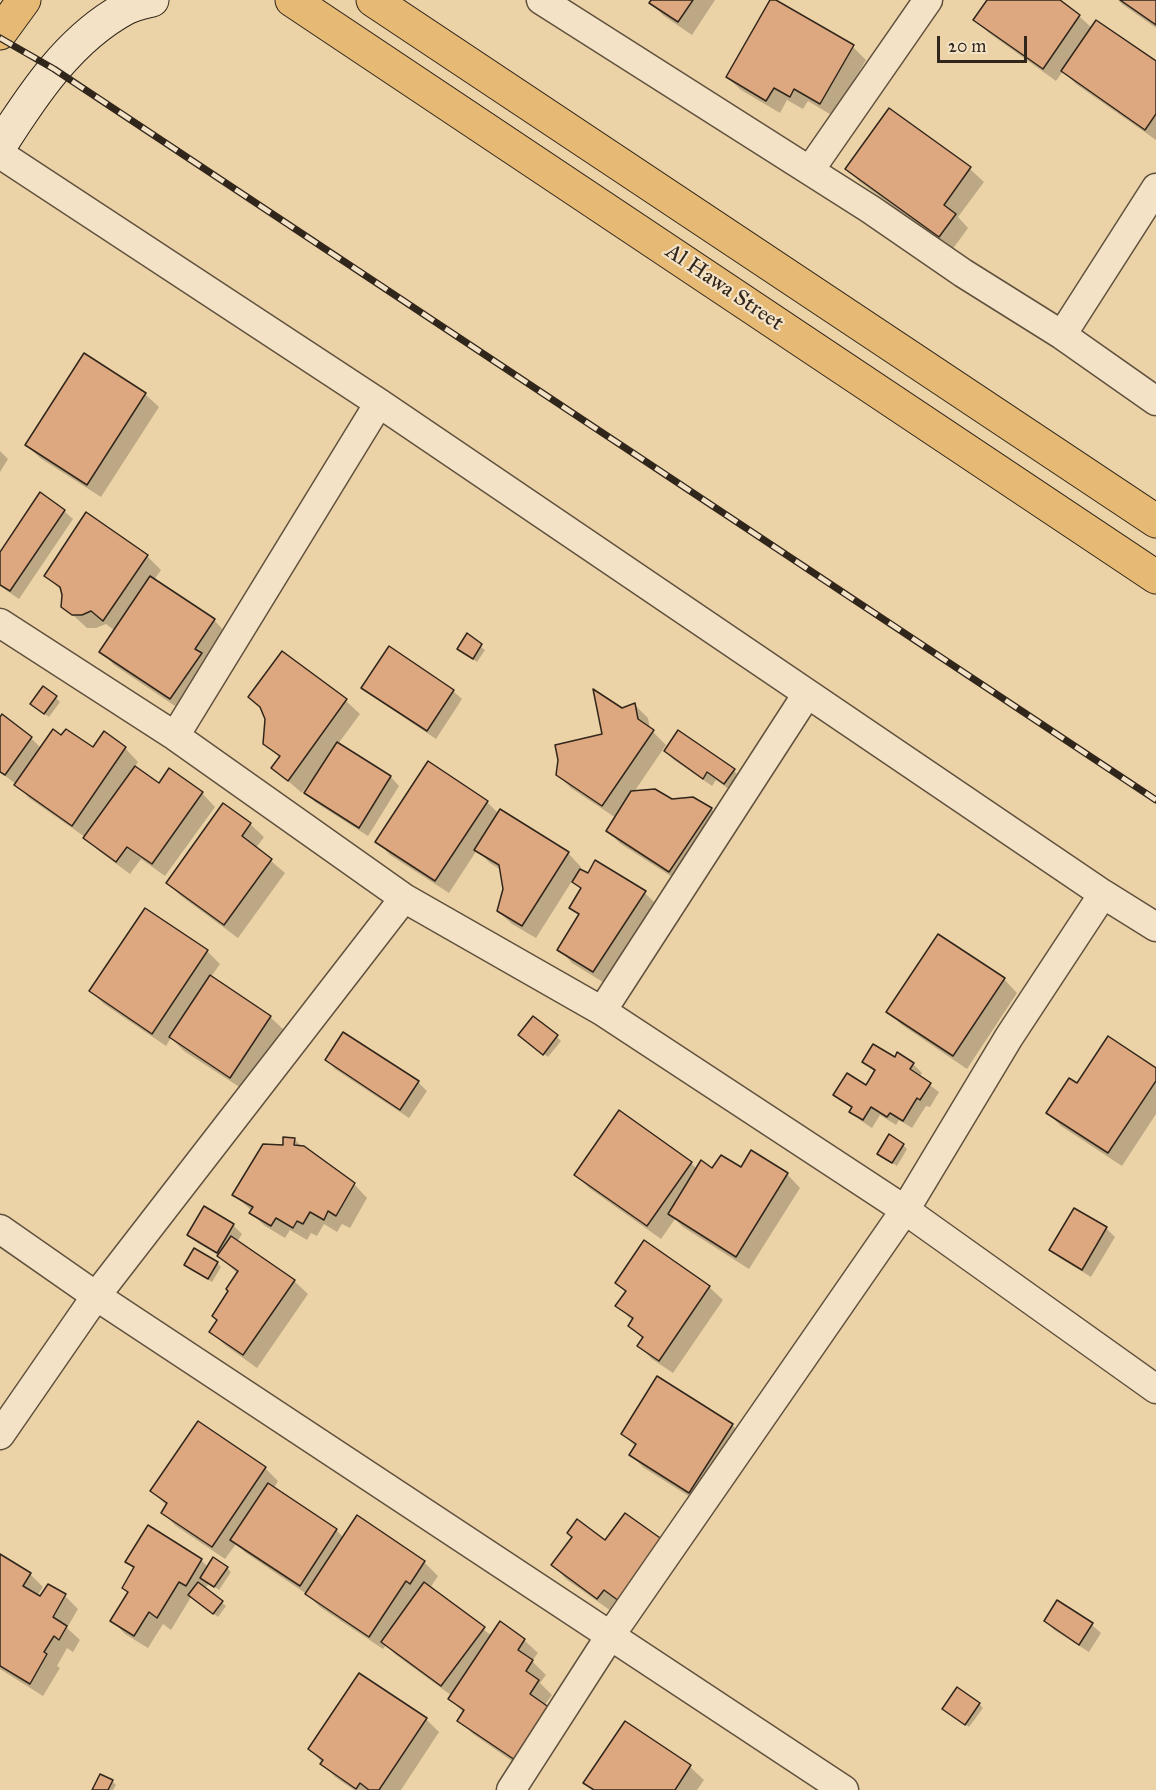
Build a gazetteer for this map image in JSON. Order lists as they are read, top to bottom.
{
  "streets": {
    "highway": ["Al Hawa Street"]
  },
  "scale_bar": "20 m"
}
